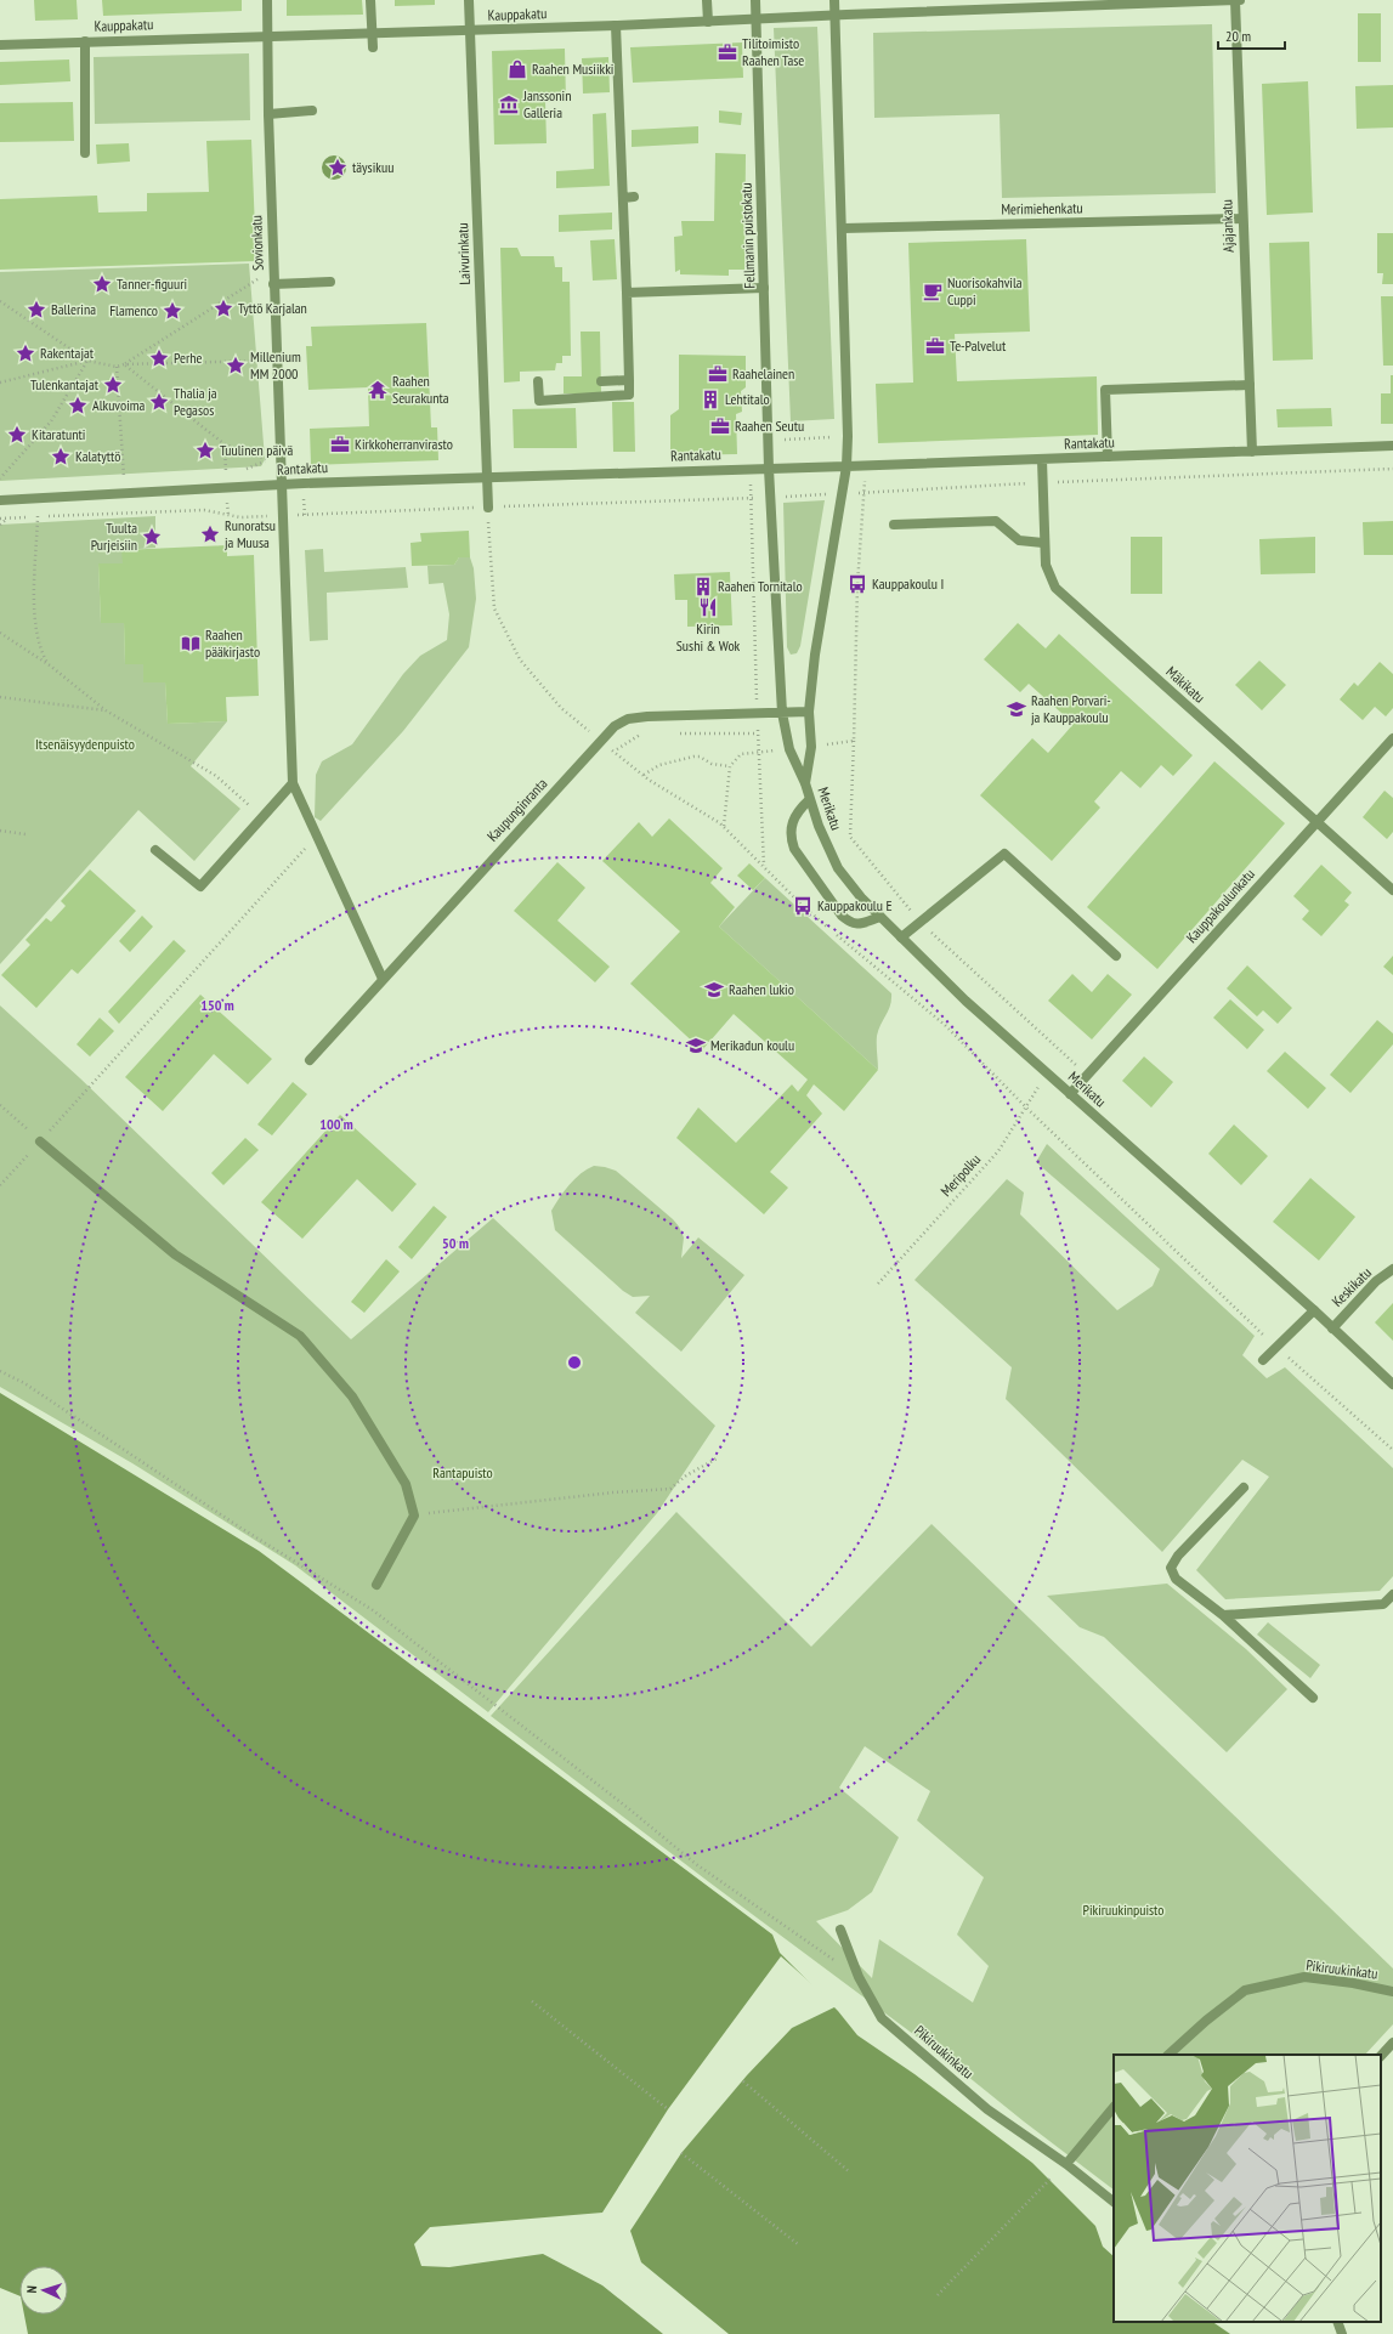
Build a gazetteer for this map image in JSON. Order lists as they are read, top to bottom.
{
  "streets": {
    "street": [
      "Kauppakatu",
      "Merimiehenkatu",
      "Ajajankatu",
      "Fellmanin puistokatu",
      "Sovionkatu",
      "Laivurinkatu",
      "Rantakatu",
      "Mäkikatu",
      "Merikatu",
      "Kaupunginranta",
      "Kauppakoulunkatu",
      "Keskikatu",
      "Pikiruukinkatu"
    ],
    "path": ["Meripolku"]
  },
  "crossings": [
    ["Kauppakatu", "Ajajankatu"],
    ["Kauppakatu", "Fellmanin puistokatu"],
    ["Kauppakatu", "Sovionkatu"],
    ["Kauppakatu", "Laivurinkatu"],
    ["Merimiehenkatu", "Ajajankatu"],
    ["Ajajankatu", "Rantakatu"],
    ["Fellmanin puistokatu", "Rantakatu"],
    ["Fellmanin puistokatu", "Merikatu"],
    ["Sovionkatu", "Rantakatu"],
    ["Laivurinkatu", "Rantakatu"],
    ["Rantakatu", "Mäkikatu"],
    ["Rantakatu", "Merikatu"],
    ["Mäkikatu", "Kauppakoulunkatu"],
    ["Merikatu", "Kaupunginranta"],
    ["Merikatu", "Kauppakoulunkatu"],
    ["Merikatu", "Meripolku"],
    ["Merikatu", "Keskikatu"]
  ],
  "parks": ["Itsenäisyydenpuisto", "Rantapuisto", "Pikiruukinpuisto"],
  "places": {
    "office": [
      "Tilitoimisto Raahen Tase",
      "Te-Palvelut",
      "Raahelainen",
      "Raahen Seutu",
      "Kirkkoherranvirasto"
    ],
    "shop": ["Raahen Musiikki"],
    "museum": ["Janssonin Galleria"],
    "place": [
      "täysikuu",
      "Tanner-figuuri",
      "Tyttö Karjalan",
      "Ballerina",
      "Flamenco",
      "Rakentajat",
      "Perhe",
      "Millenium MM 2000",
      "Tulenkantajat",
      "Thalia ja Pegasos",
      "Alkuvoima",
      "Kitaratunti",
      "Tuulinen päivä",
      "Kalatyttö",
      "Runoratsu ja Muusa",
      "Tuulta Purjeisiin"
    ],
    "cafe": ["Nuorisokahvila Cuppi"],
    "temple": ["Raahen Seurakunta"],
    "building": ["Lehtitalo", "Raahen Tornitalo"],
    "bus stop": ["Kauppakoulu I", "Kauppakoulu E"],
    "restaurant": ["Kirin Sushi & Wok"],
    "library": ["Raahen pääkirjasto"],
    "school or university": ["Raahen Porvari- ja Kauppakoulu", "Raahen lukio", "Merikadun koulu"]
  },
  "scale_bar": "20 m",
  "north": "left",
  "rings": ["150 m", "100 m", "50 m"]
}
